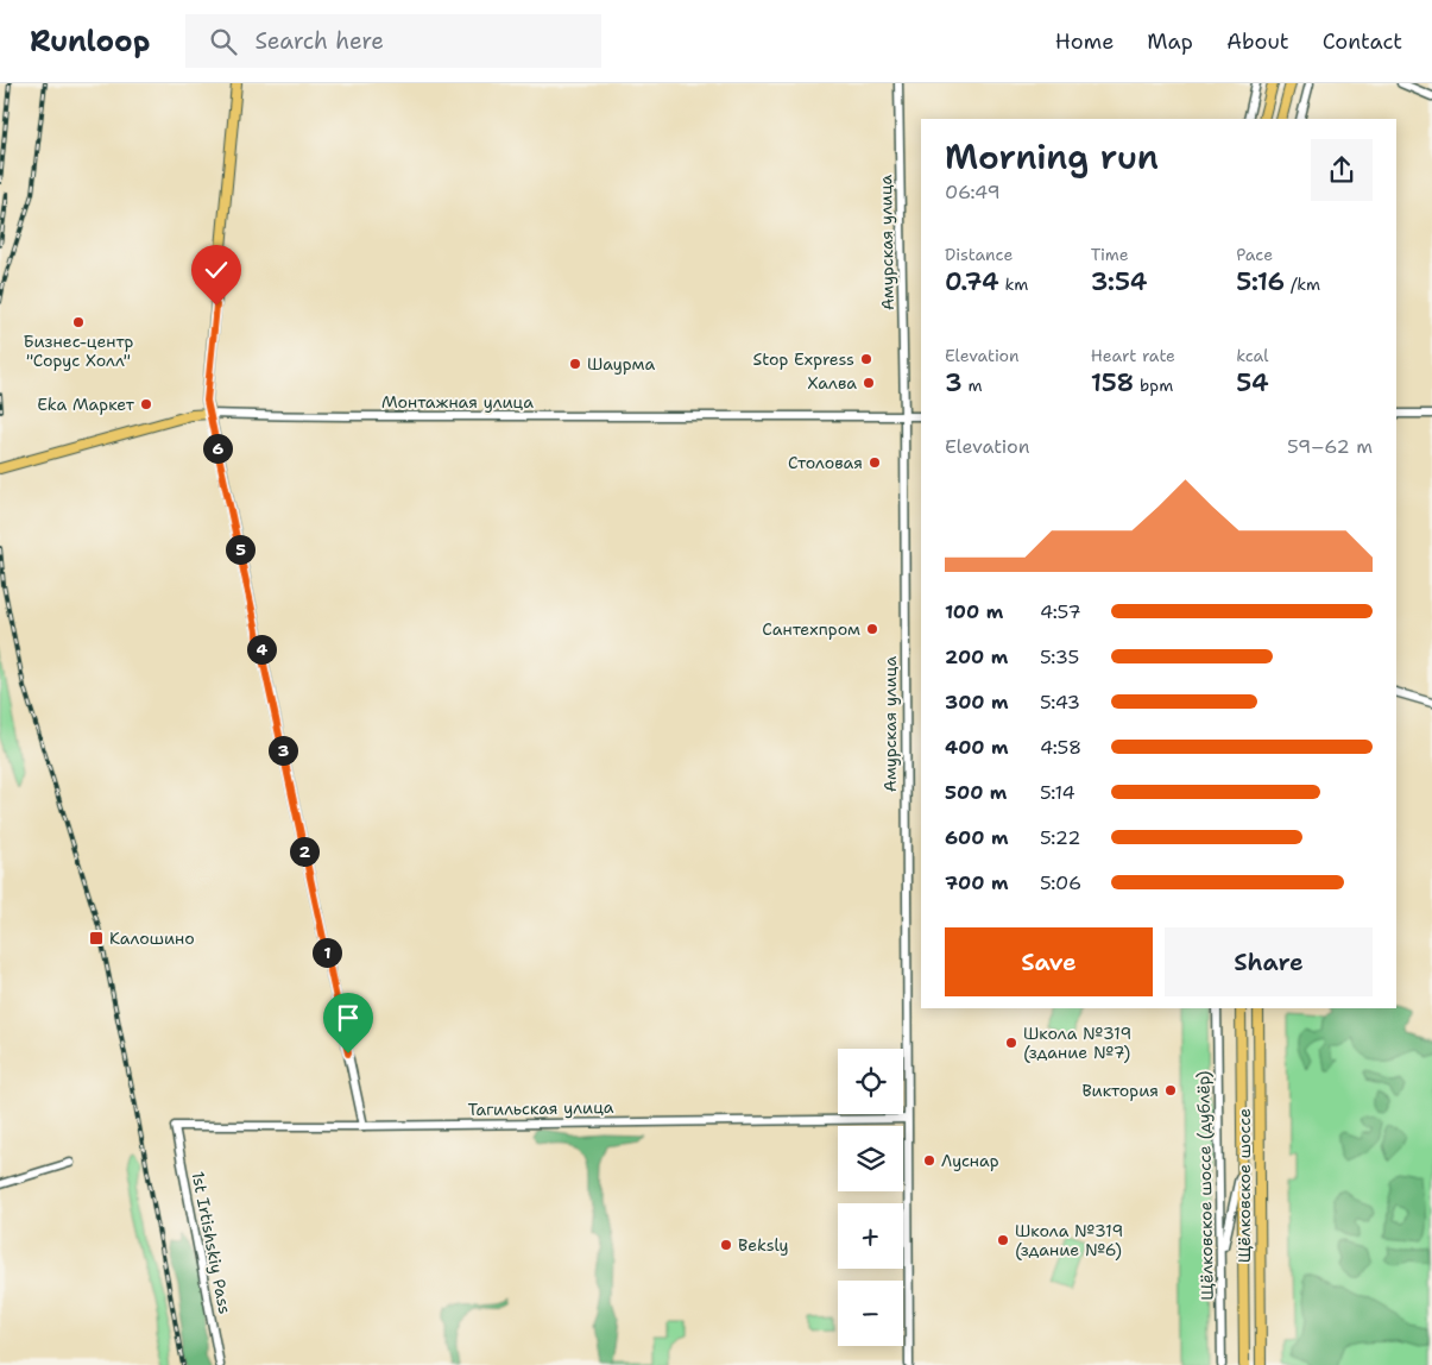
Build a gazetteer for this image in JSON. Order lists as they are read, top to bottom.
{
  "streets": {
    "main road": ["Монтажная улица", "Щёлковское шоссе"],
    "street": [
      "Амурская улица",
      "Тагильская улица",
      "Щёлковское шоссе (дублёр)",
      "1st Irtishskiy Pass"
    ]
  },
  "crossings": [
    ["Амурская улица", "Монтажная улица"],
    ["Амурская улица", "Тагильская улица"],
    ["Тагильская улица", "1st Irtishskiy Pass"]
  ],
  "places": {
    "other": [
      "Бизнес-центр \"Сорус Холл\"",
      "Stop Express",
      "Шаурма",
      "Халва",
      "Eka Маркет",
      "Столовая",
      "Сантехпром",
      "Школа №319 (здание №7)",
      "Виктория",
      "Луснар",
      "Школа №319 (здание №6)",
      "Beksly"
    ],
    "transit": ["Калошино"]
  },
  "page": {
    "header": "Runloop",
    "search": "Search here",
    "nav": [
      "Home",
      "Map",
      "About",
      "Contact"
    ],
    "heading": ["Morning run", "06:49"],
    "stats": [
      ["Distance", "0.74 km"],
      ["Time", "3:54"],
      ["Pace", "5:16 /km"],
      ["Elevation", "3 m"],
      ["Heart rate", "158 bpm"],
      ["kcal", "54"]
    ],
    "chart": ["Elevation", "59–62 m"],
    "pins": [
      "6",
      "5",
      "4",
      "3",
      "2",
      "1"
    ],
    "list": [
      {
        "name": "100 m",
        "note": "4:57"
      },
      {
        "name": "200 m",
        "note": "5:35"
      },
      {
        "name": "300 m",
        "note": "5:43"
      },
      {
        "name": "400 m",
        "note": "4:58"
      },
      {
        "name": "500 m",
        "note": "5:14"
      },
      {
        "name": "600 m",
        "note": "5:22"
      },
      {
        "name": "700 m",
        "note": "5:06"
      }
    ],
    "buttons": ["Save", "Share"],
    "map_buttons": ["+", "−"]
  }
}
